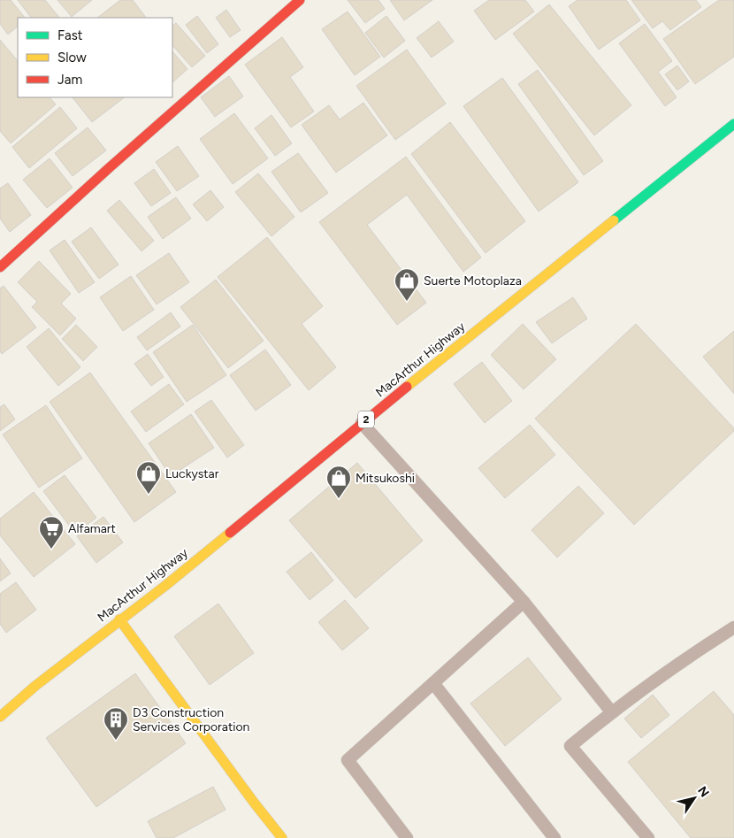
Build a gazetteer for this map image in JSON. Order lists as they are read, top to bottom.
{
  "streets": {
    "main road": ["MacArthur Highway", "2"]
  },
  "places": {
    "shop": ["Suerte Motoplaza", "Luckystar", "Mitsukoshi"],
    "supermarket": ["Alfamart"],
    "building": ["D3 Construction Services Corporation"]
  },
  "legend": ["Fast", "Slow", "Jam"],
  "north": "top right"
}
